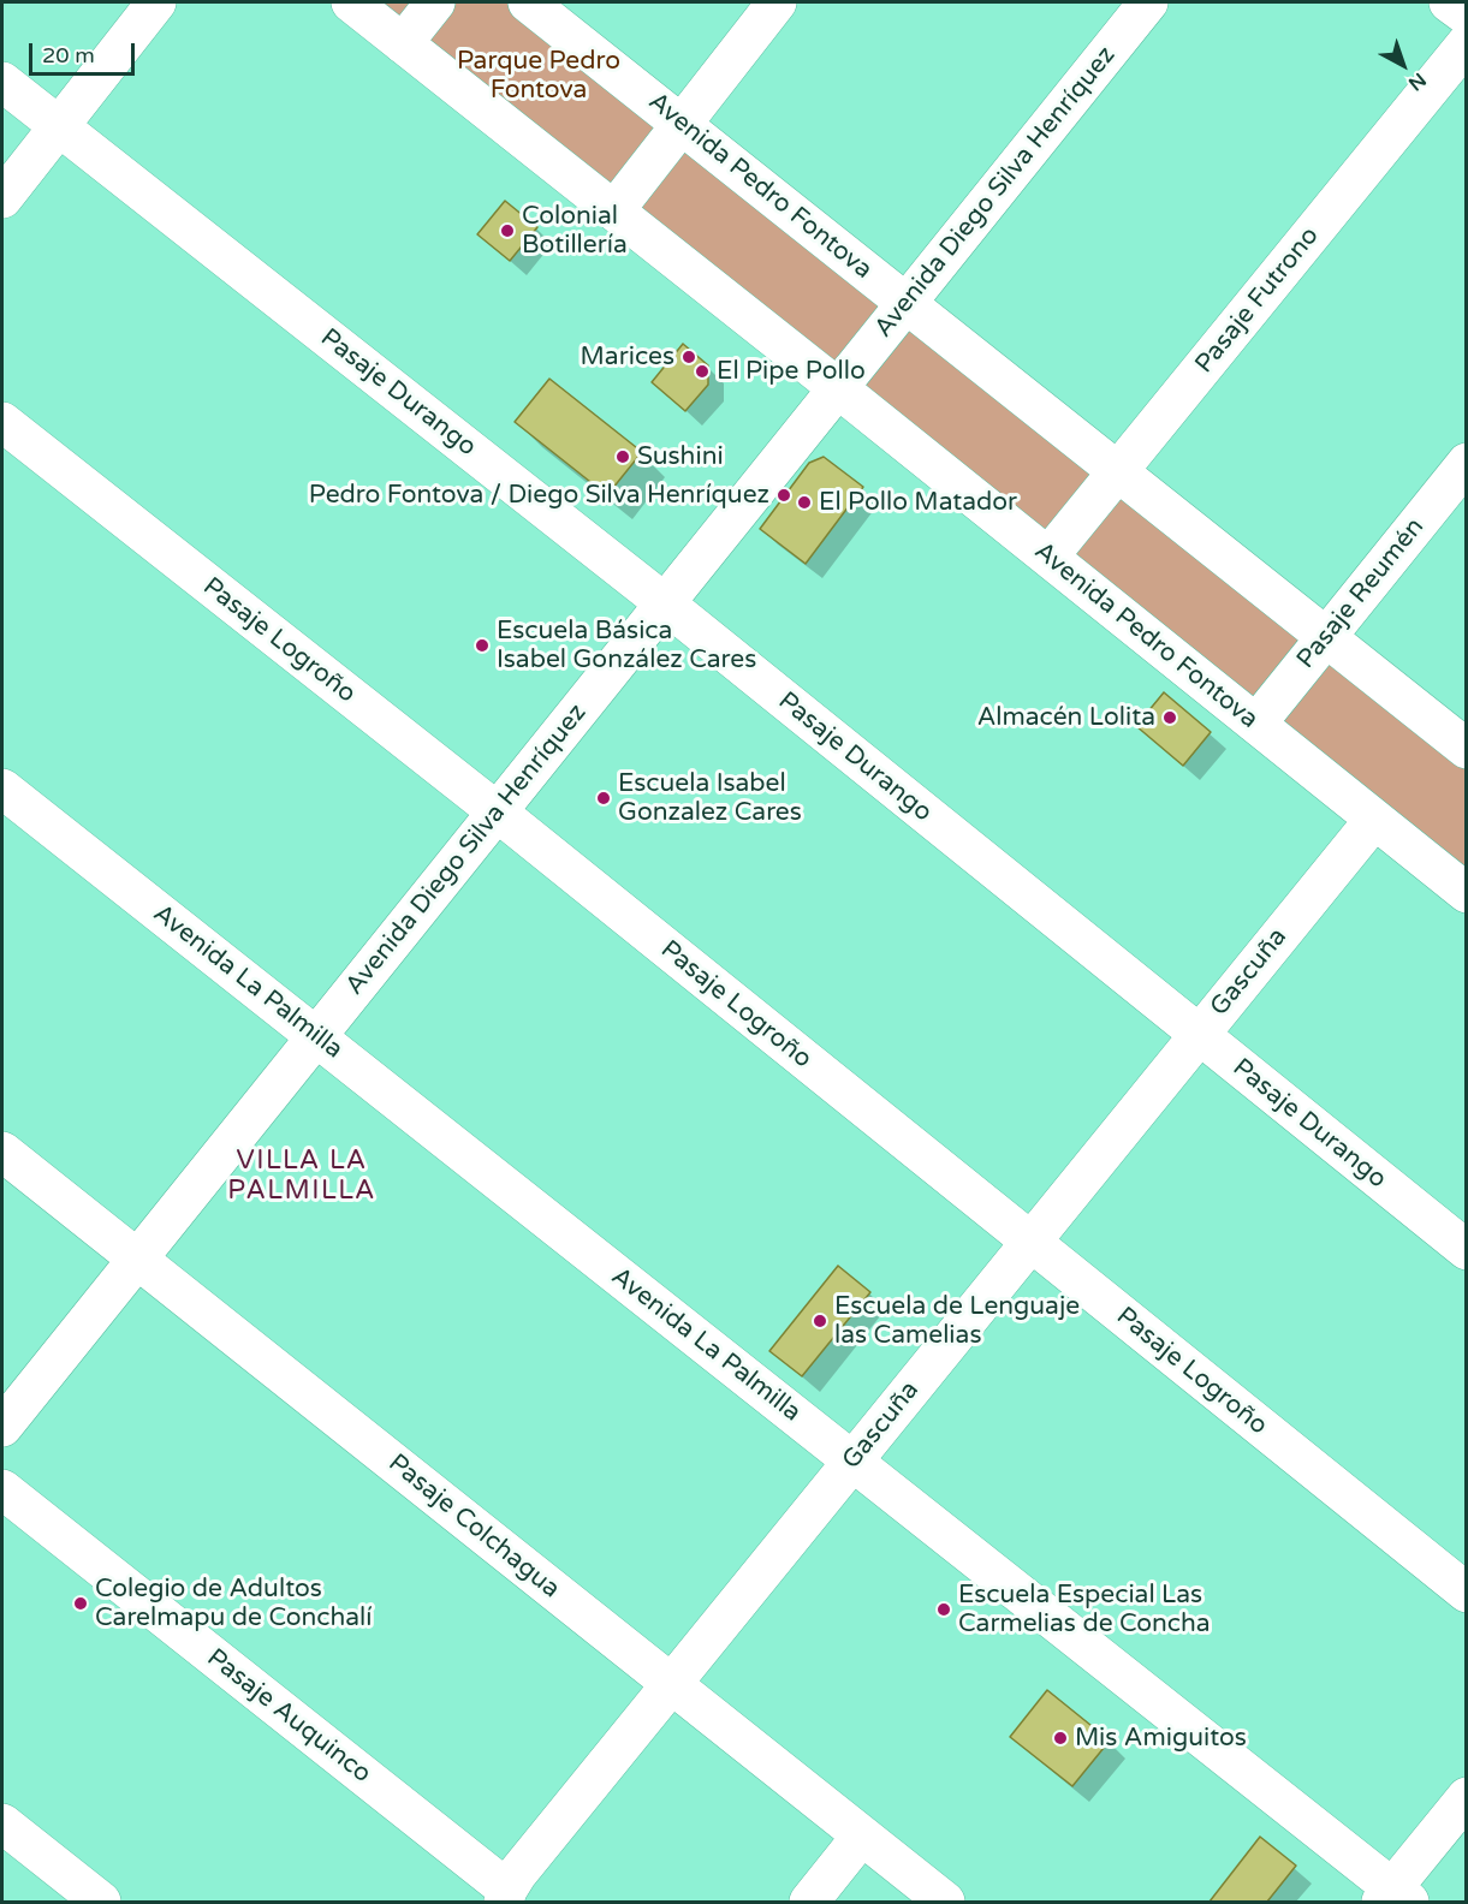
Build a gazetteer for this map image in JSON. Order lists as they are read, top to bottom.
{
  "streets": {
    "street": [
      "Avenida Pedro Fontova",
      "Avenida Diego Silva Henríquez",
      "Pasaje Futrono",
      "Pasaje Durango",
      "Pasaje Reumén",
      "Pasaje Logroño",
      "Gascuña",
      "Avenida La Palmilla",
      "Pasaje Colchagua",
      "Pasaje Auquinco"
    ]
  },
  "crossings": [
    ["Avenida Pedro Fontova", "Avenida Diego Silva Henríquez"],
    ["Avenida Pedro Fontova", "Pasaje Futrono"],
    ["Avenida Pedro Fontova", "Pasaje Reumén"],
    ["Avenida Pedro Fontova", "Gascuña"],
    ["Avenida Diego Silva Henríquez", "Pasaje Durango"],
    ["Avenida Diego Silva Henríquez", "Pasaje Logroño"],
    ["Avenida Diego Silva Henríquez", "Avenida La Palmilla"],
    ["Avenida Diego Silva Henríquez", "Pasaje Colchagua"],
    ["Pasaje Durango", "Gascuña"],
    ["Pasaje Logroño", "Gascuña"],
    ["Gascuña", "Avenida La Palmilla"],
    ["Gascuña", "Pasaje Colchagua"],
    ["Gascuña", "Pasaje Auquinco"]
  ],
  "districts": ["VILLA LA PALMILLA"],
  "parks": ["Parque Pedro Fontova"],
  "places": [
    "Colonial Botillería",
    "Marices",
    "El Pipe Pollo",
    "Sushini",
    "Pedro Fontova / Diego Silva Henríquez",
    "El Pollo Matador",
    "Escuela Básica Isabel González Cares",
    "Almacén Lolita",
    "Escuela Isabel Gonzalez Cares",
    "Escuela de Lenguaje las Camelias",
    "Colegio de Adultos Carelmapu de Conchalí",
    "Escuela Especial Las Carmelias de Concha",
    "Mis Amiguitos"
  ],
  "scale_bar": "20 m",
  "north": "bottom right"
}
